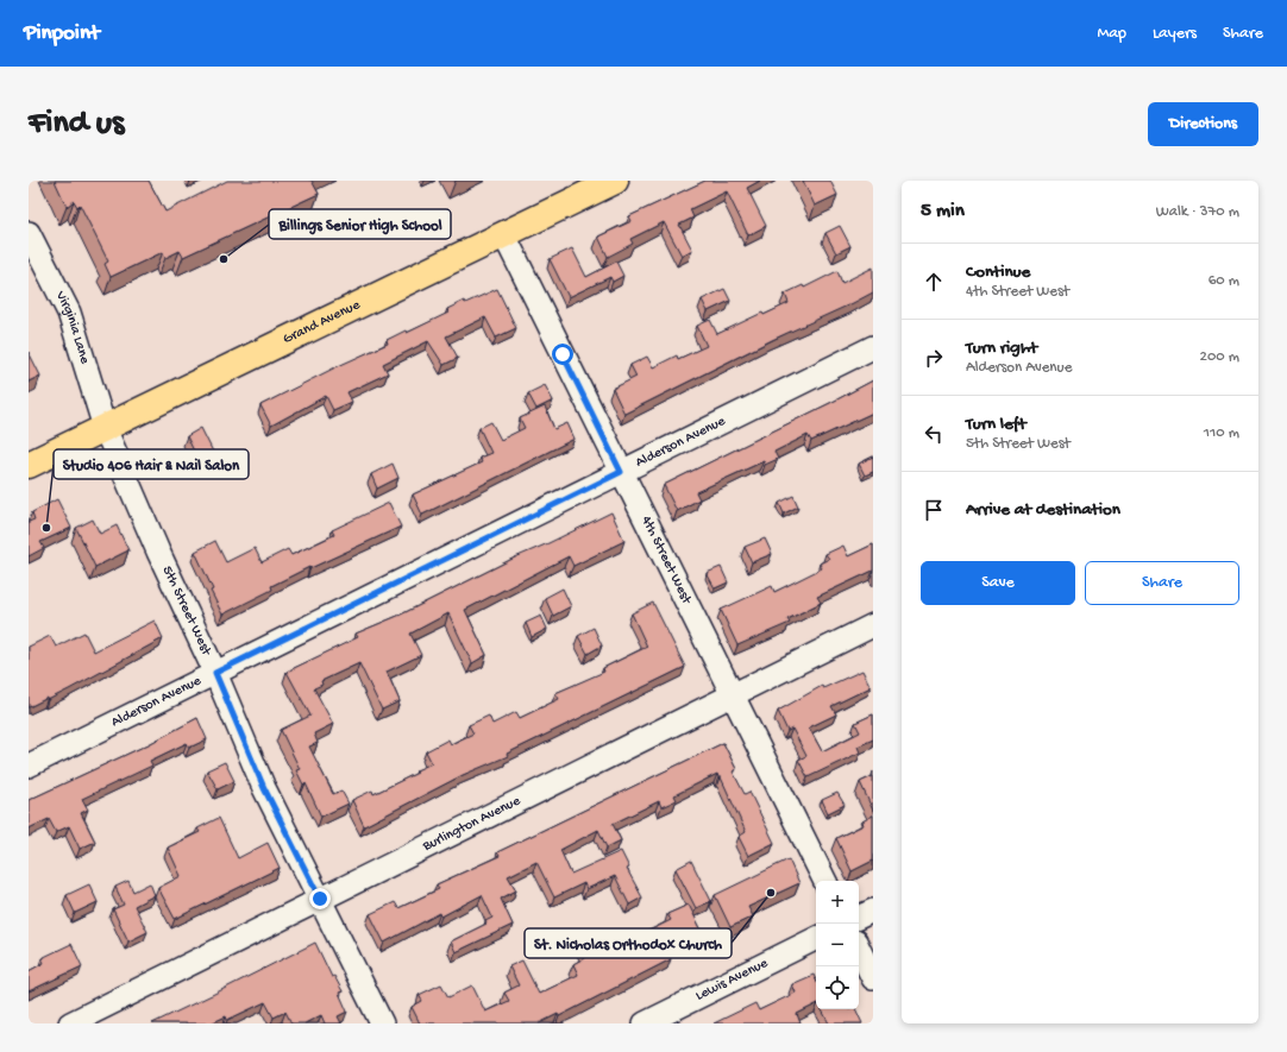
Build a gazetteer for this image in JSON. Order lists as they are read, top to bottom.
{
  "streets": {
    "main road": ["Grand Avenue"],
    "street": [
      "Virginia Lane",
      "Alderson Avenue",
      "4th Street West",
      "5th Street West",
      "Burlington Avenue",
      "Lewis Avenue"
    ]
  },
  "crossings": [
    ["Grand Avenue", "Virginia Lane"],
    ["Grand Avenue", "4th Street West"],
    ["Grand Avenue", "5th Street West"],
    ["Virginia Lane", "5th Street West"],
    ["Alderson Avenue", "4th Street West"],
    ["Alderson Avenue", "5th Street West"],
    ["4th Street West", "Burlington Avenue"],
    ["5th Street West", "Burlington Avenue"]
  ],
  "places": ["Billings Senior High School", "Studio 406 Hair & Nail Salon", "St. Nicholas Orthodox Church"],
  "page": {
    "header": "Pinpoint",
    "nav": ["Map", "Layers", "Share"],
    "buttons": [
      "Directions",
      ["Save", "Share"]
    ],
    "title": "Find us",
    "heading": ["5 min", "Walk · 370 m"],
    "list": [
      ["Continue", "4th Street West", "60 m"],
      ["Turn right", "Alderson Avenue", "200 m"],
      ["Turn left", "5th Street West", "110 m"],
      "Arrive at destination"
    ],
    "map_buttons": ["+", "−"]
  }
}
